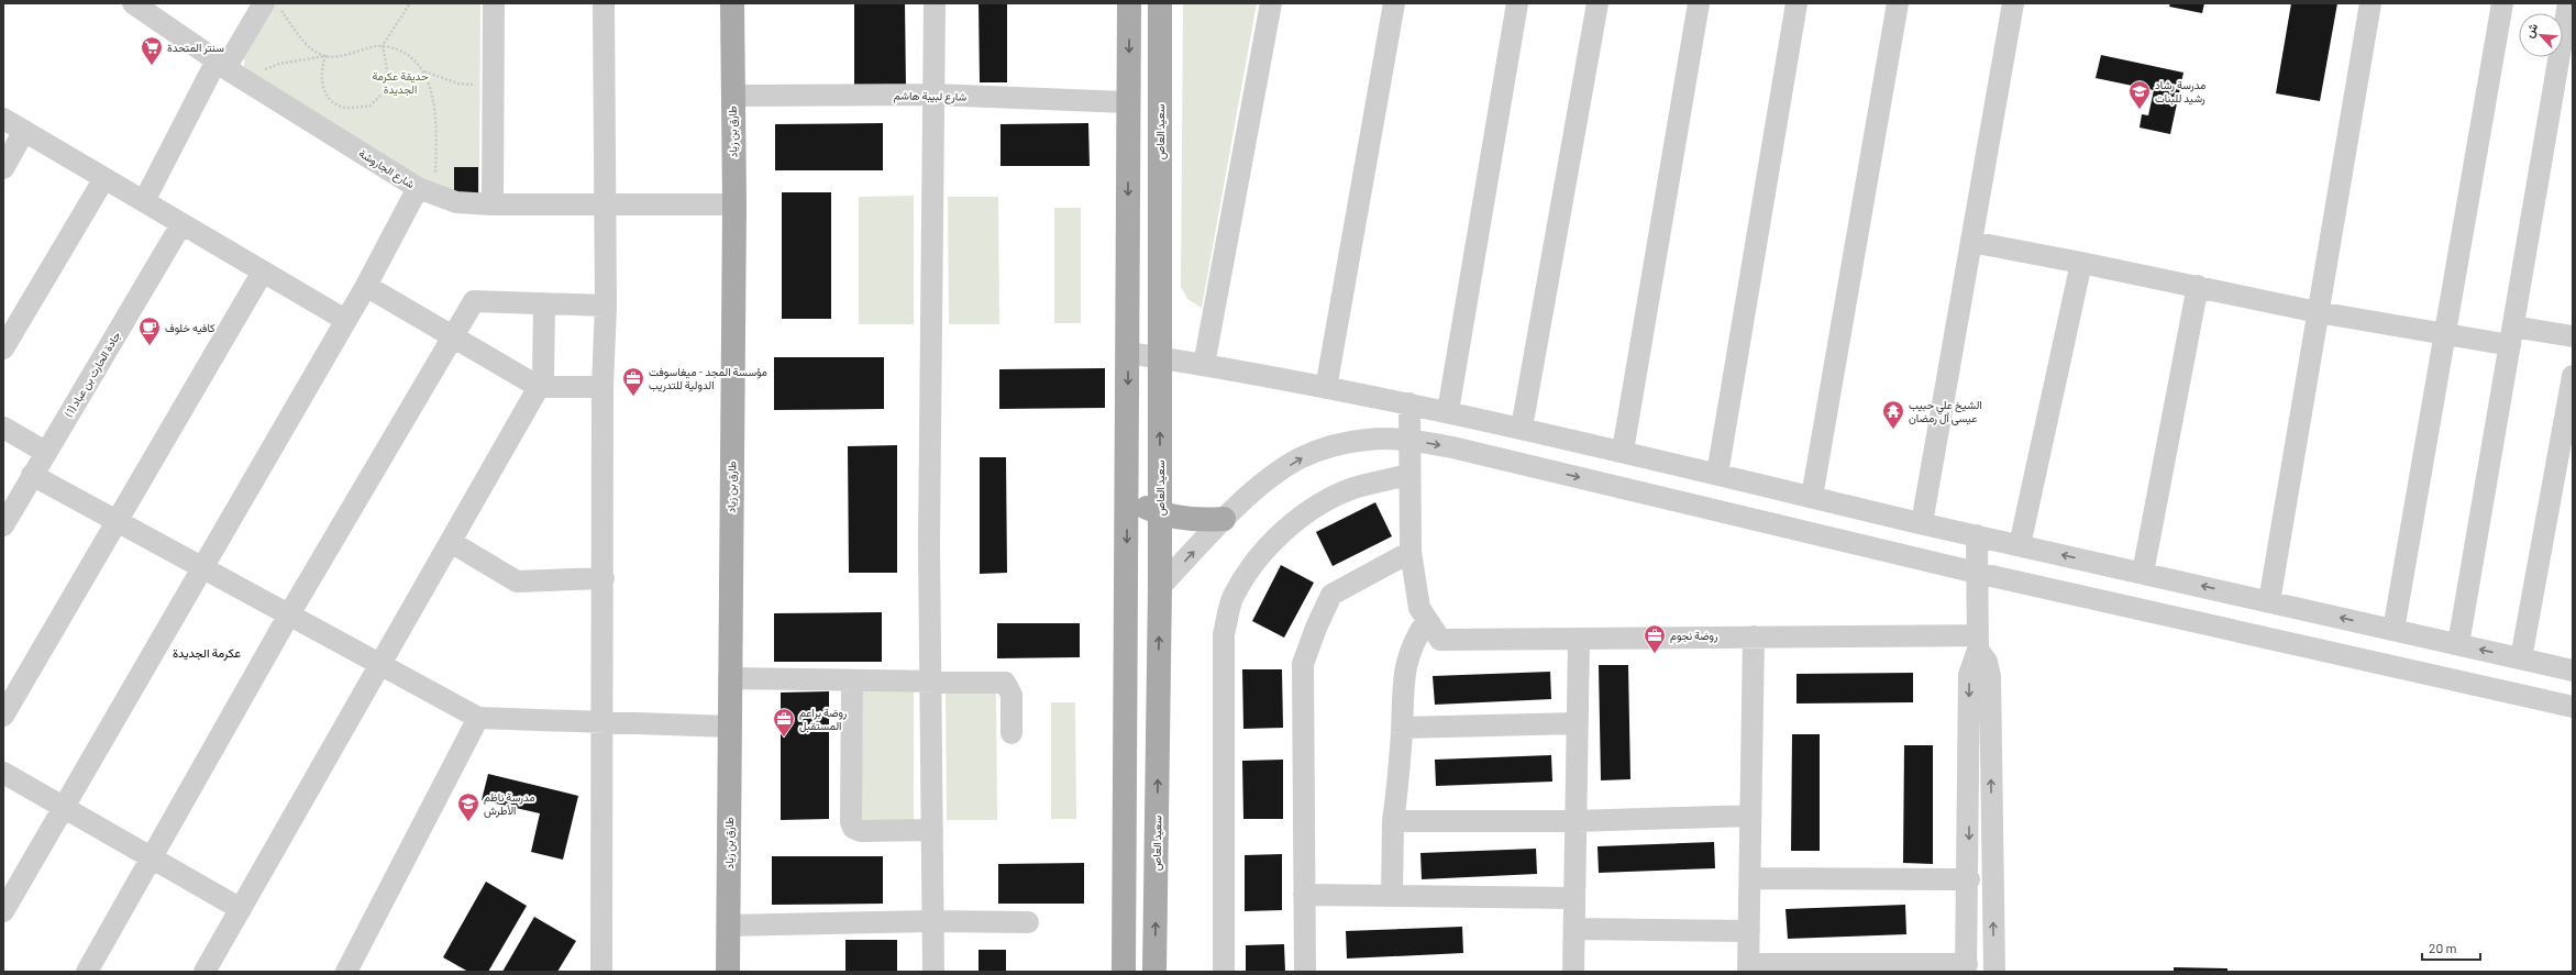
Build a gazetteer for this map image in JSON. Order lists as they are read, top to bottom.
{
  "streets": {
    "main road": ["طارق بن زياد", "سعيد العاص"],
    "street": ["شارع لبيبة هاشم", "شارع الجاروشة", "جادة الحارث بن عباد (1)"]
  },
  "crossings": [
    ["شارع لبيبة هاشم", "طارق بن زياد"],
    ["طارق بن زياد", "شارع الجاروشة"]
  ],
  "districts": ["عكرمة الجديدة"],
  "parks": ["حديقة عكرمة الجديدة"],
  "places": {
    "supermarket": ["سنتر المتحدة"],
    "school or university": ["مدرسة رشاد رشيد للبنات", "مدرسة ناظم الأطرش"],
    "cafe": ["كافيه خلوف"],
    "office": ["مؤسسة المجد - ميغاسوفت الدولية للتدريب", "روضة نجوم", "روضة براعم المستقبل"],
    "temple": ["الشيخ علي حبيب عيسى ٱل رمضان"]
  },
  "scale_bar": "20 m",
  "north": "top left"
}
